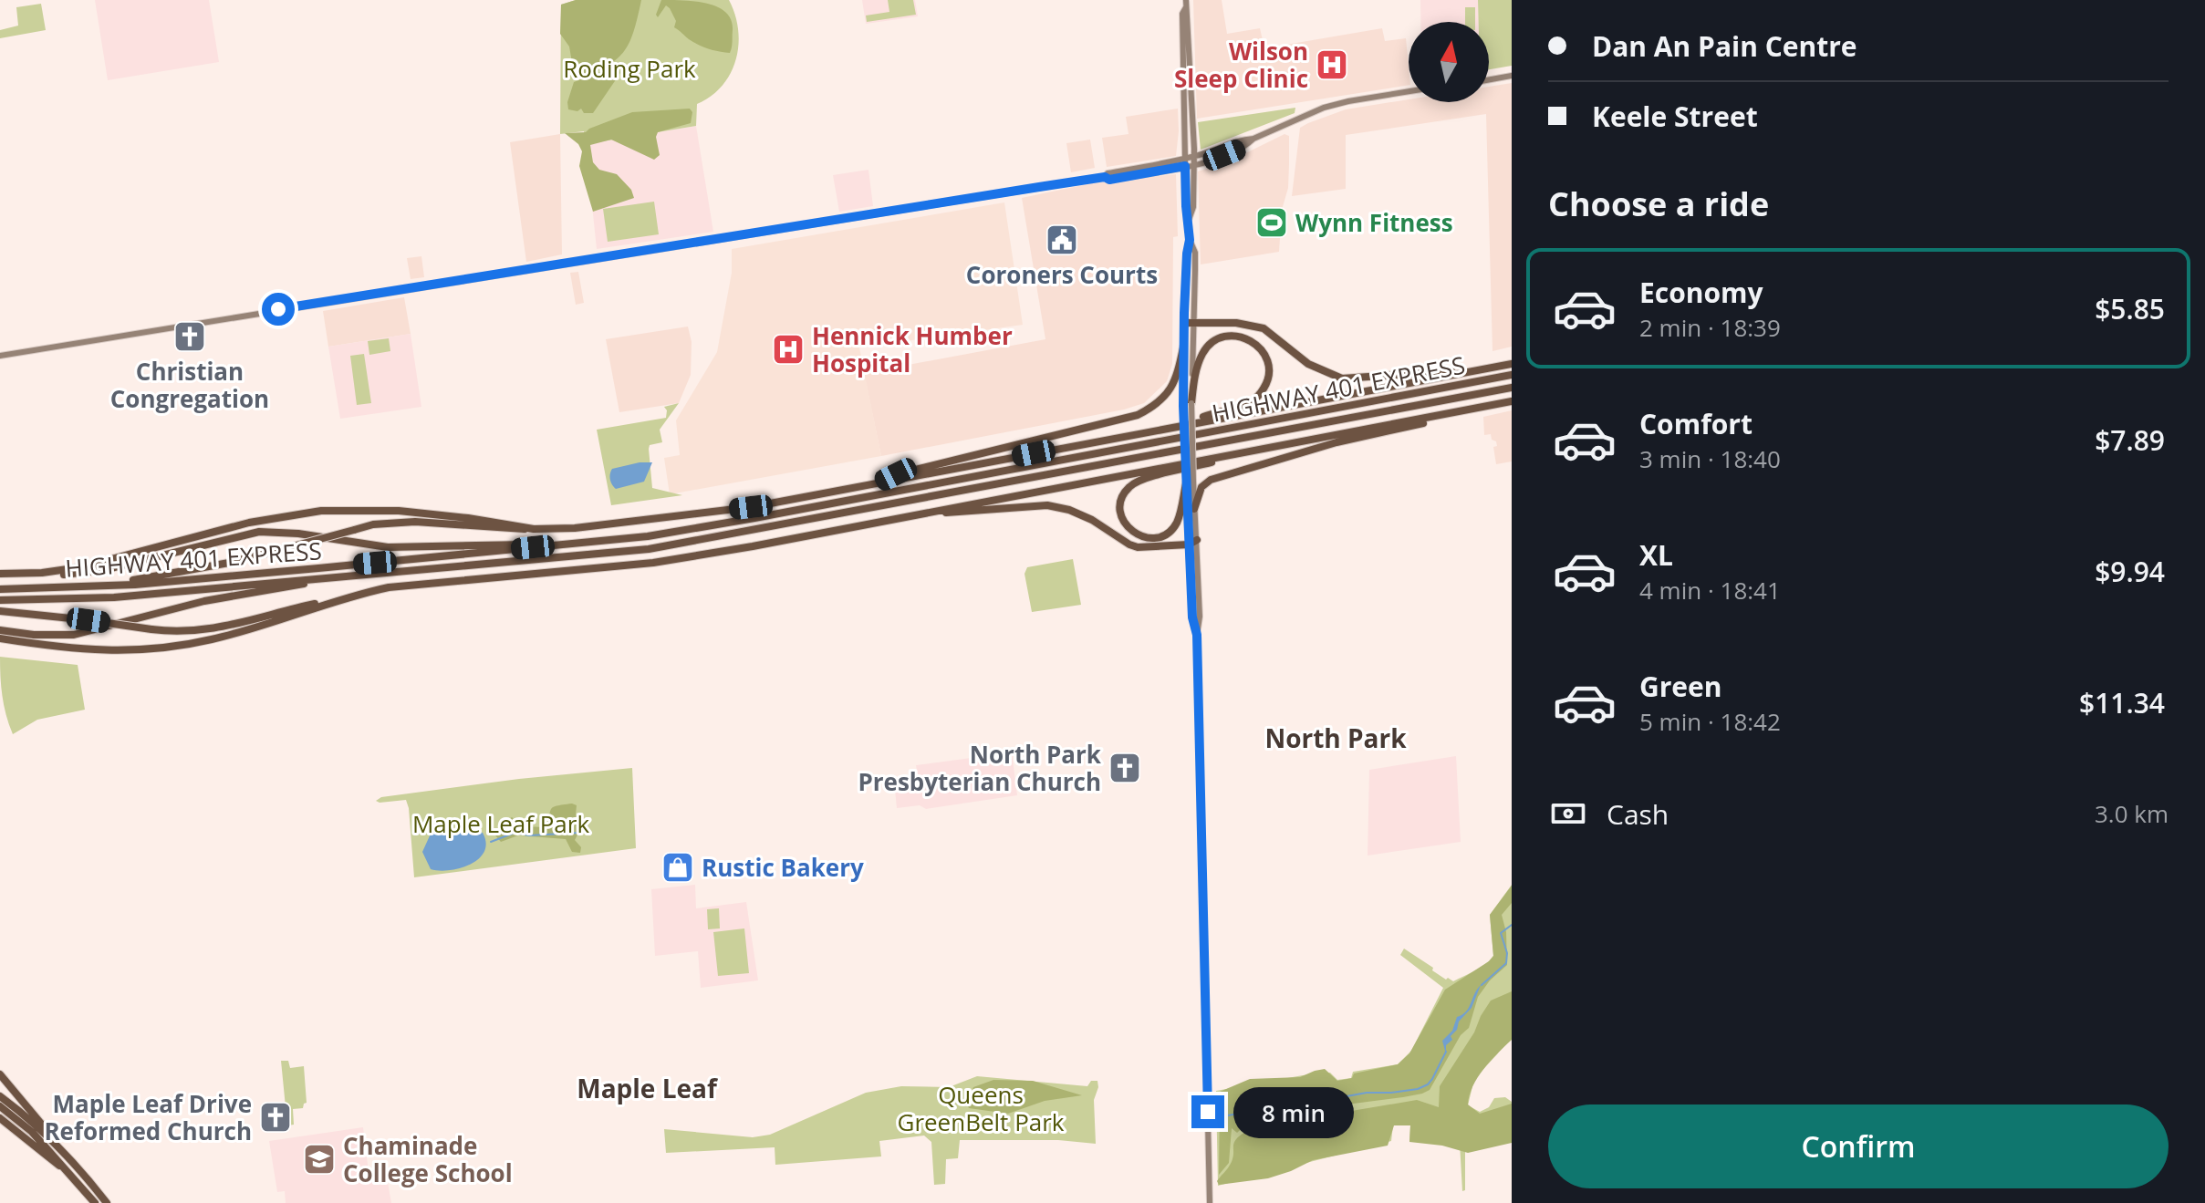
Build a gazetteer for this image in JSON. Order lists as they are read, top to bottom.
{
  "streets": {
    "highway": ["HIGHWAY 401 EXPRESS"]
  },
  "districts": ["North Park", "Maple Leaf"],
  "parks": ["Roding Park", "Maple Leaf Park", "Queens GreenBelt Park"],
  "places": {
    "hospital": ["Wilson Sleep Clinic", "Hennick Humber Hospital"],
    "sports": ["Wynn Fitness"],
    "public building": ["Coroners Courts"],
    "church": ["Christian Congregation", "North Park Presbyterian Church", "Maple Leaf Drive Reformed Church"],
    "shop": ["Rustic Bakery"],
    "school or university": ["Chaminade College School"]
  },
  "north": "top",
  "page": {
    "banner": ["Dan An Pain Centre", "Keele Street"],
    "heading": "Choose a ride",
    "list": [
      {
        "name": "Economy",
        "note": "2 min · 18:39",
        "value": "$5.85"
      },
      {
        "name": "Comfort",
        "note": "3 min · 18:40",
        "value": "$7.89"
      },
      {
        "name": "XL",
        "note": "4 min · 18:41",
        "value": "$9.94"
      },
      {
        "name": "Green",
        "note": "5 min · 18:42",
        "value": "$11.34"
      }
    ],
    "pay": ["Cash", "3.0 km"],
    "bubble": "8 min",
    "buttons": "Confirm"
  }
}
